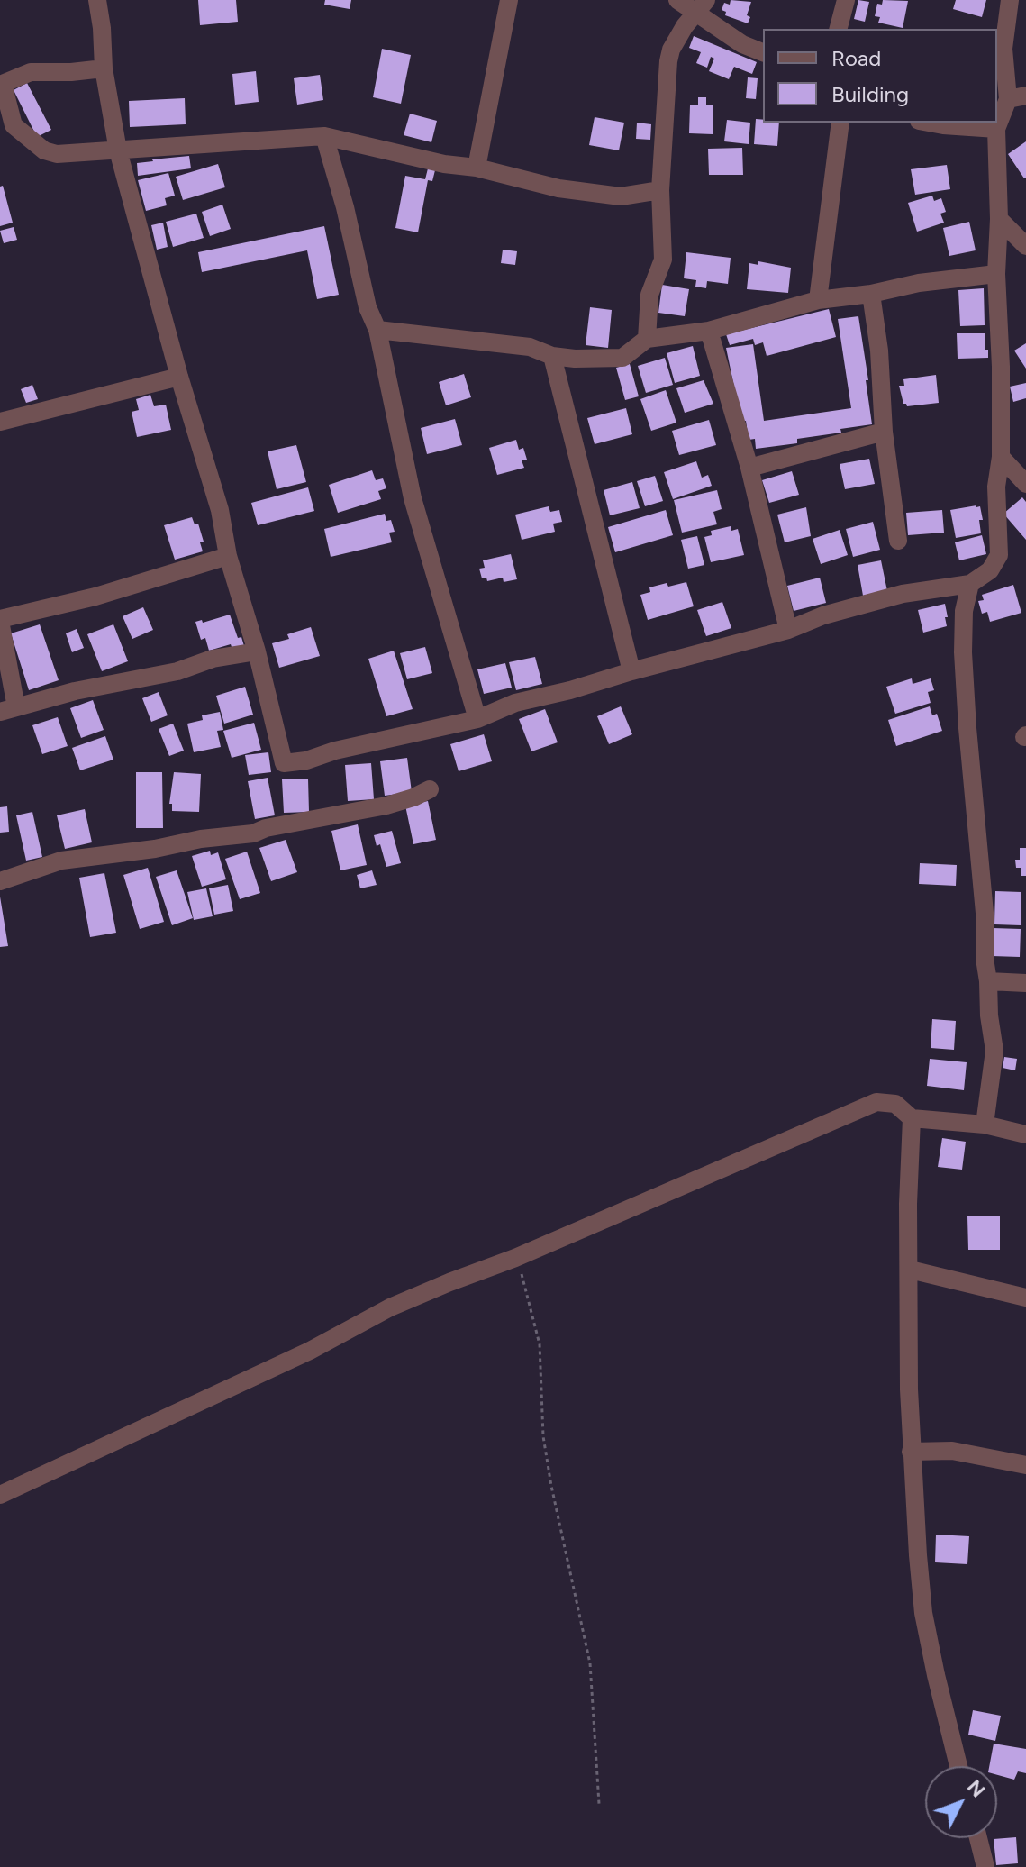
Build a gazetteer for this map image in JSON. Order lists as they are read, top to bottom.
{
  "legend": ["Road", "Building"],
  "north": "top right"
}
